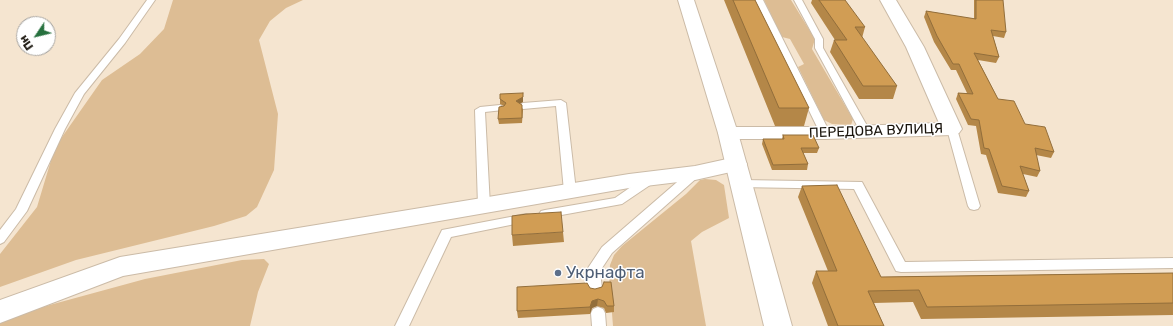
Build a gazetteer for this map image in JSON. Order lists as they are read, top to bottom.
{
  "streets": {
    "street": ["ПЕРЕДОВА ВУЛИЦЯ"]
  },
  "places": ["Укрнафта"],
  "north": "bottom left"
}
